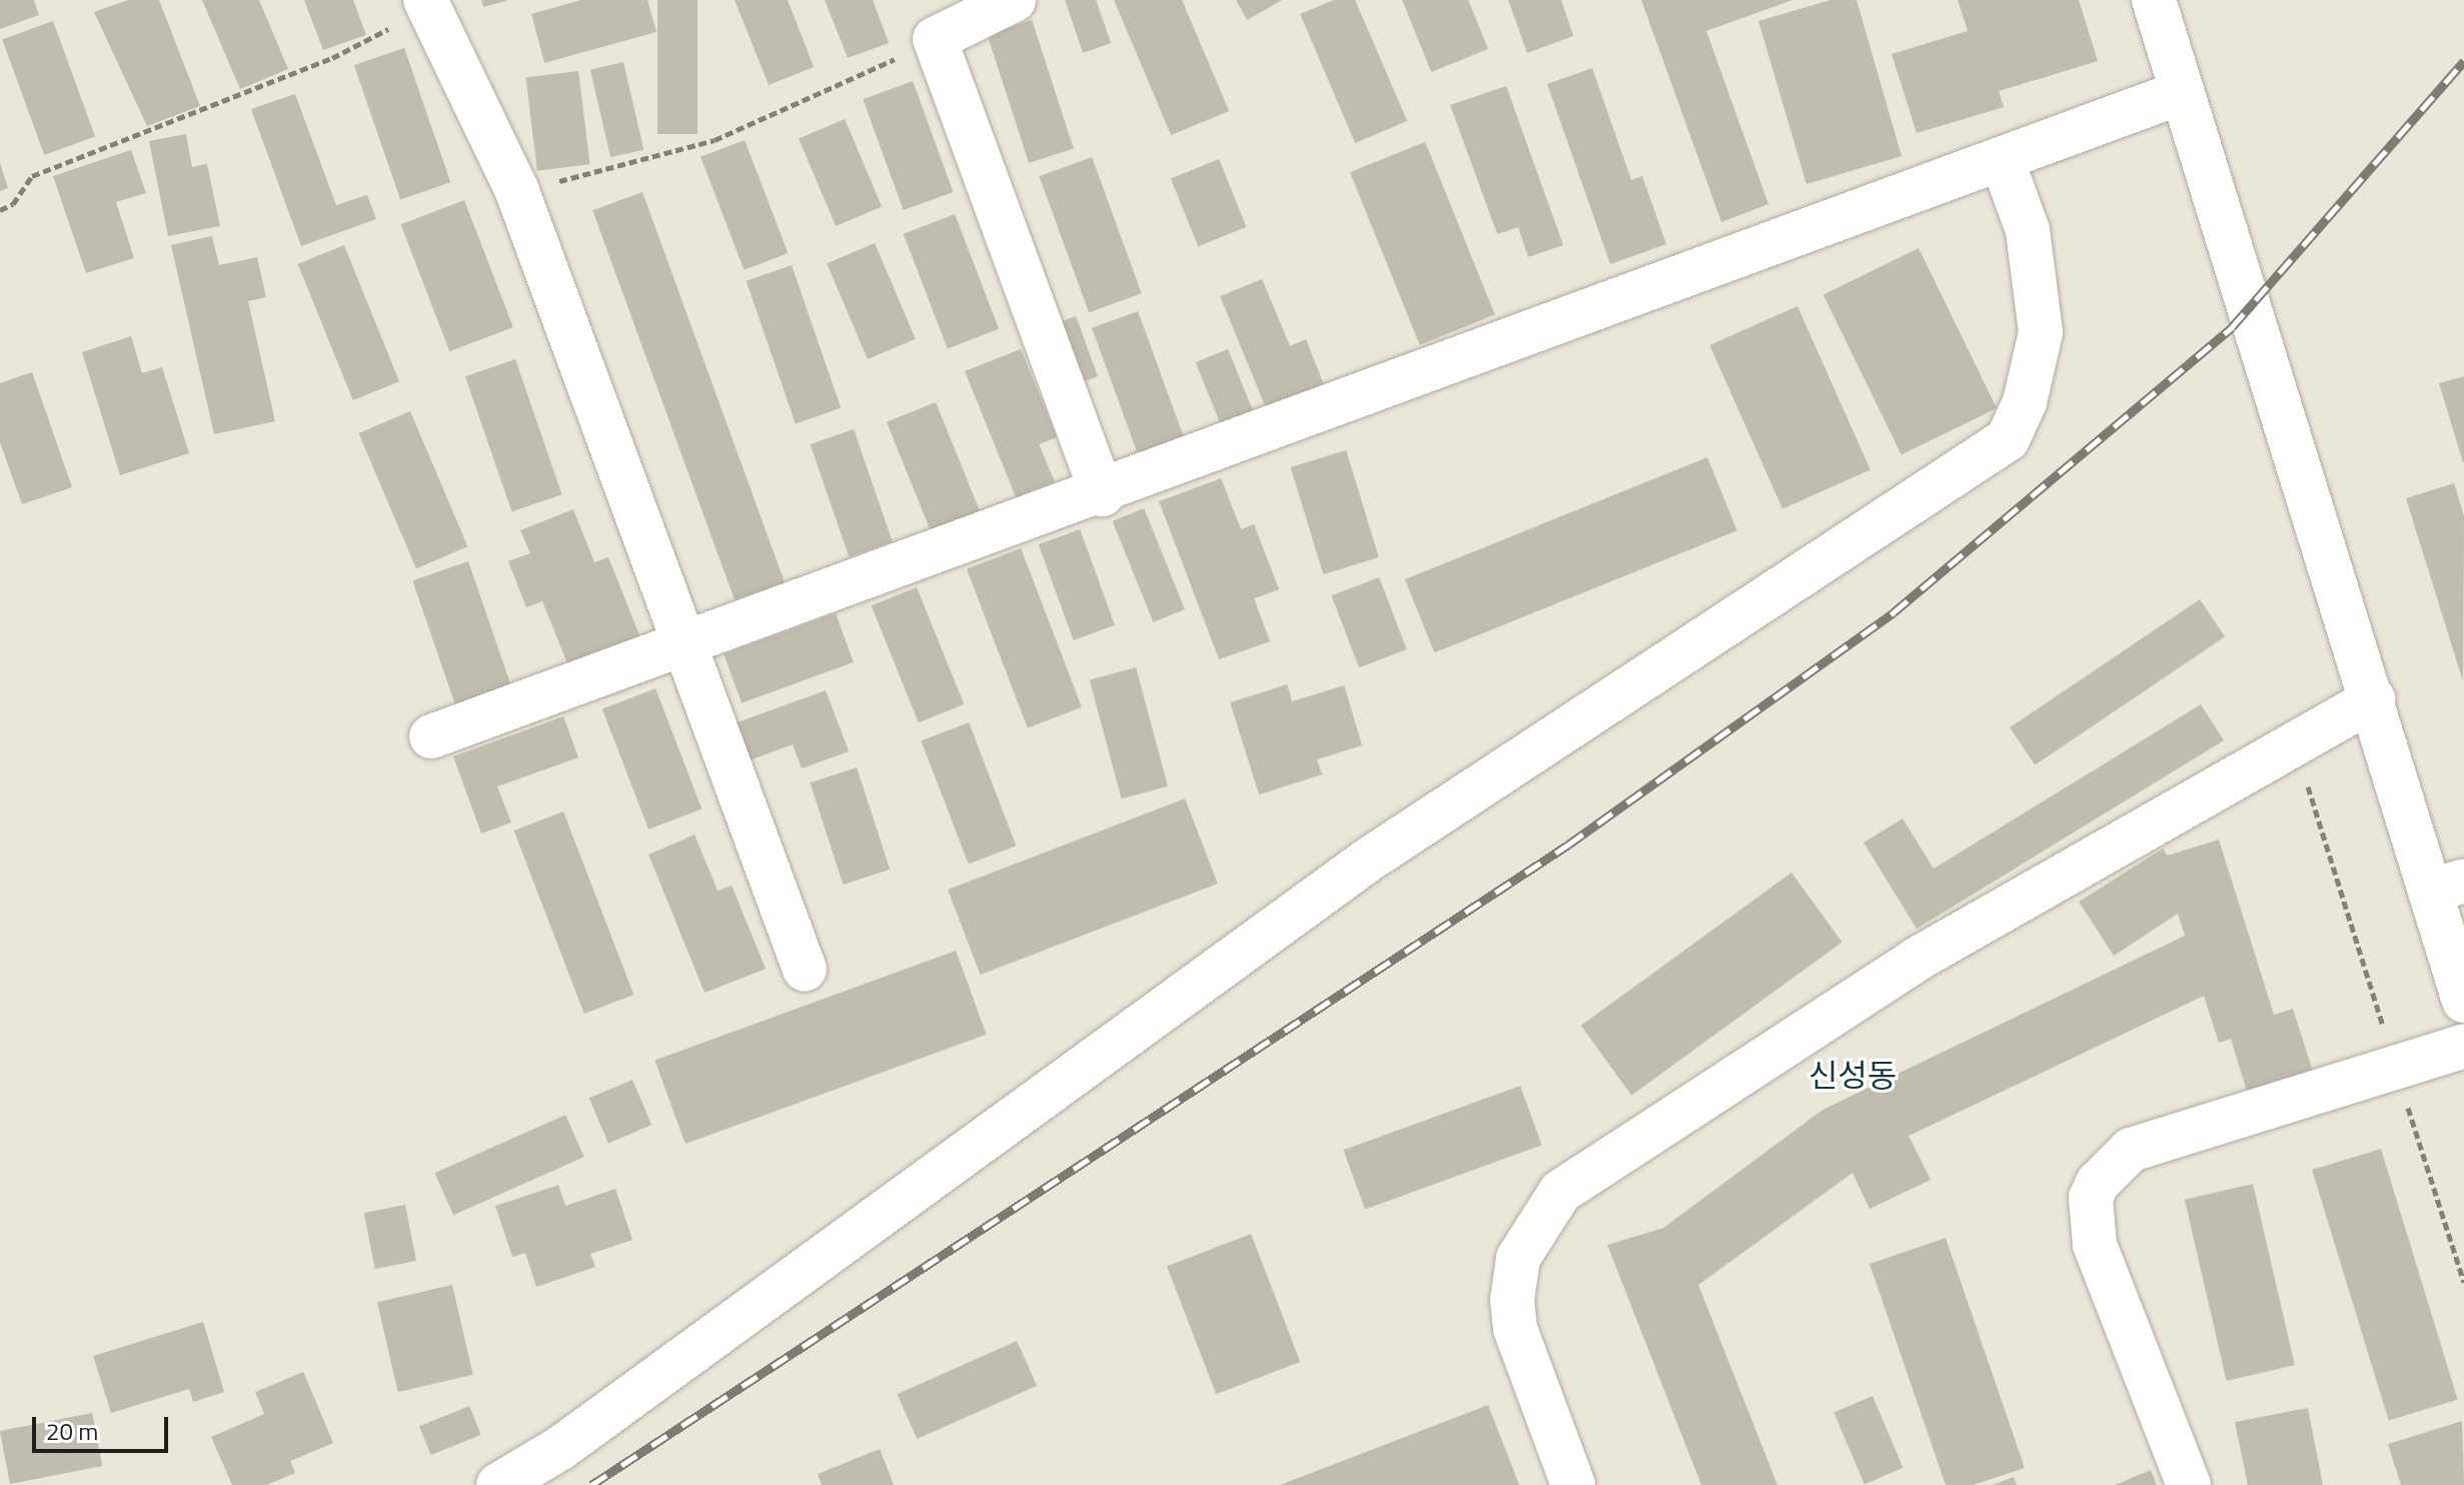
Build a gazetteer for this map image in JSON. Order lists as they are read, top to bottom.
{
  "districts": ["신성동"],
  "scale_bar": "20 m"
}
